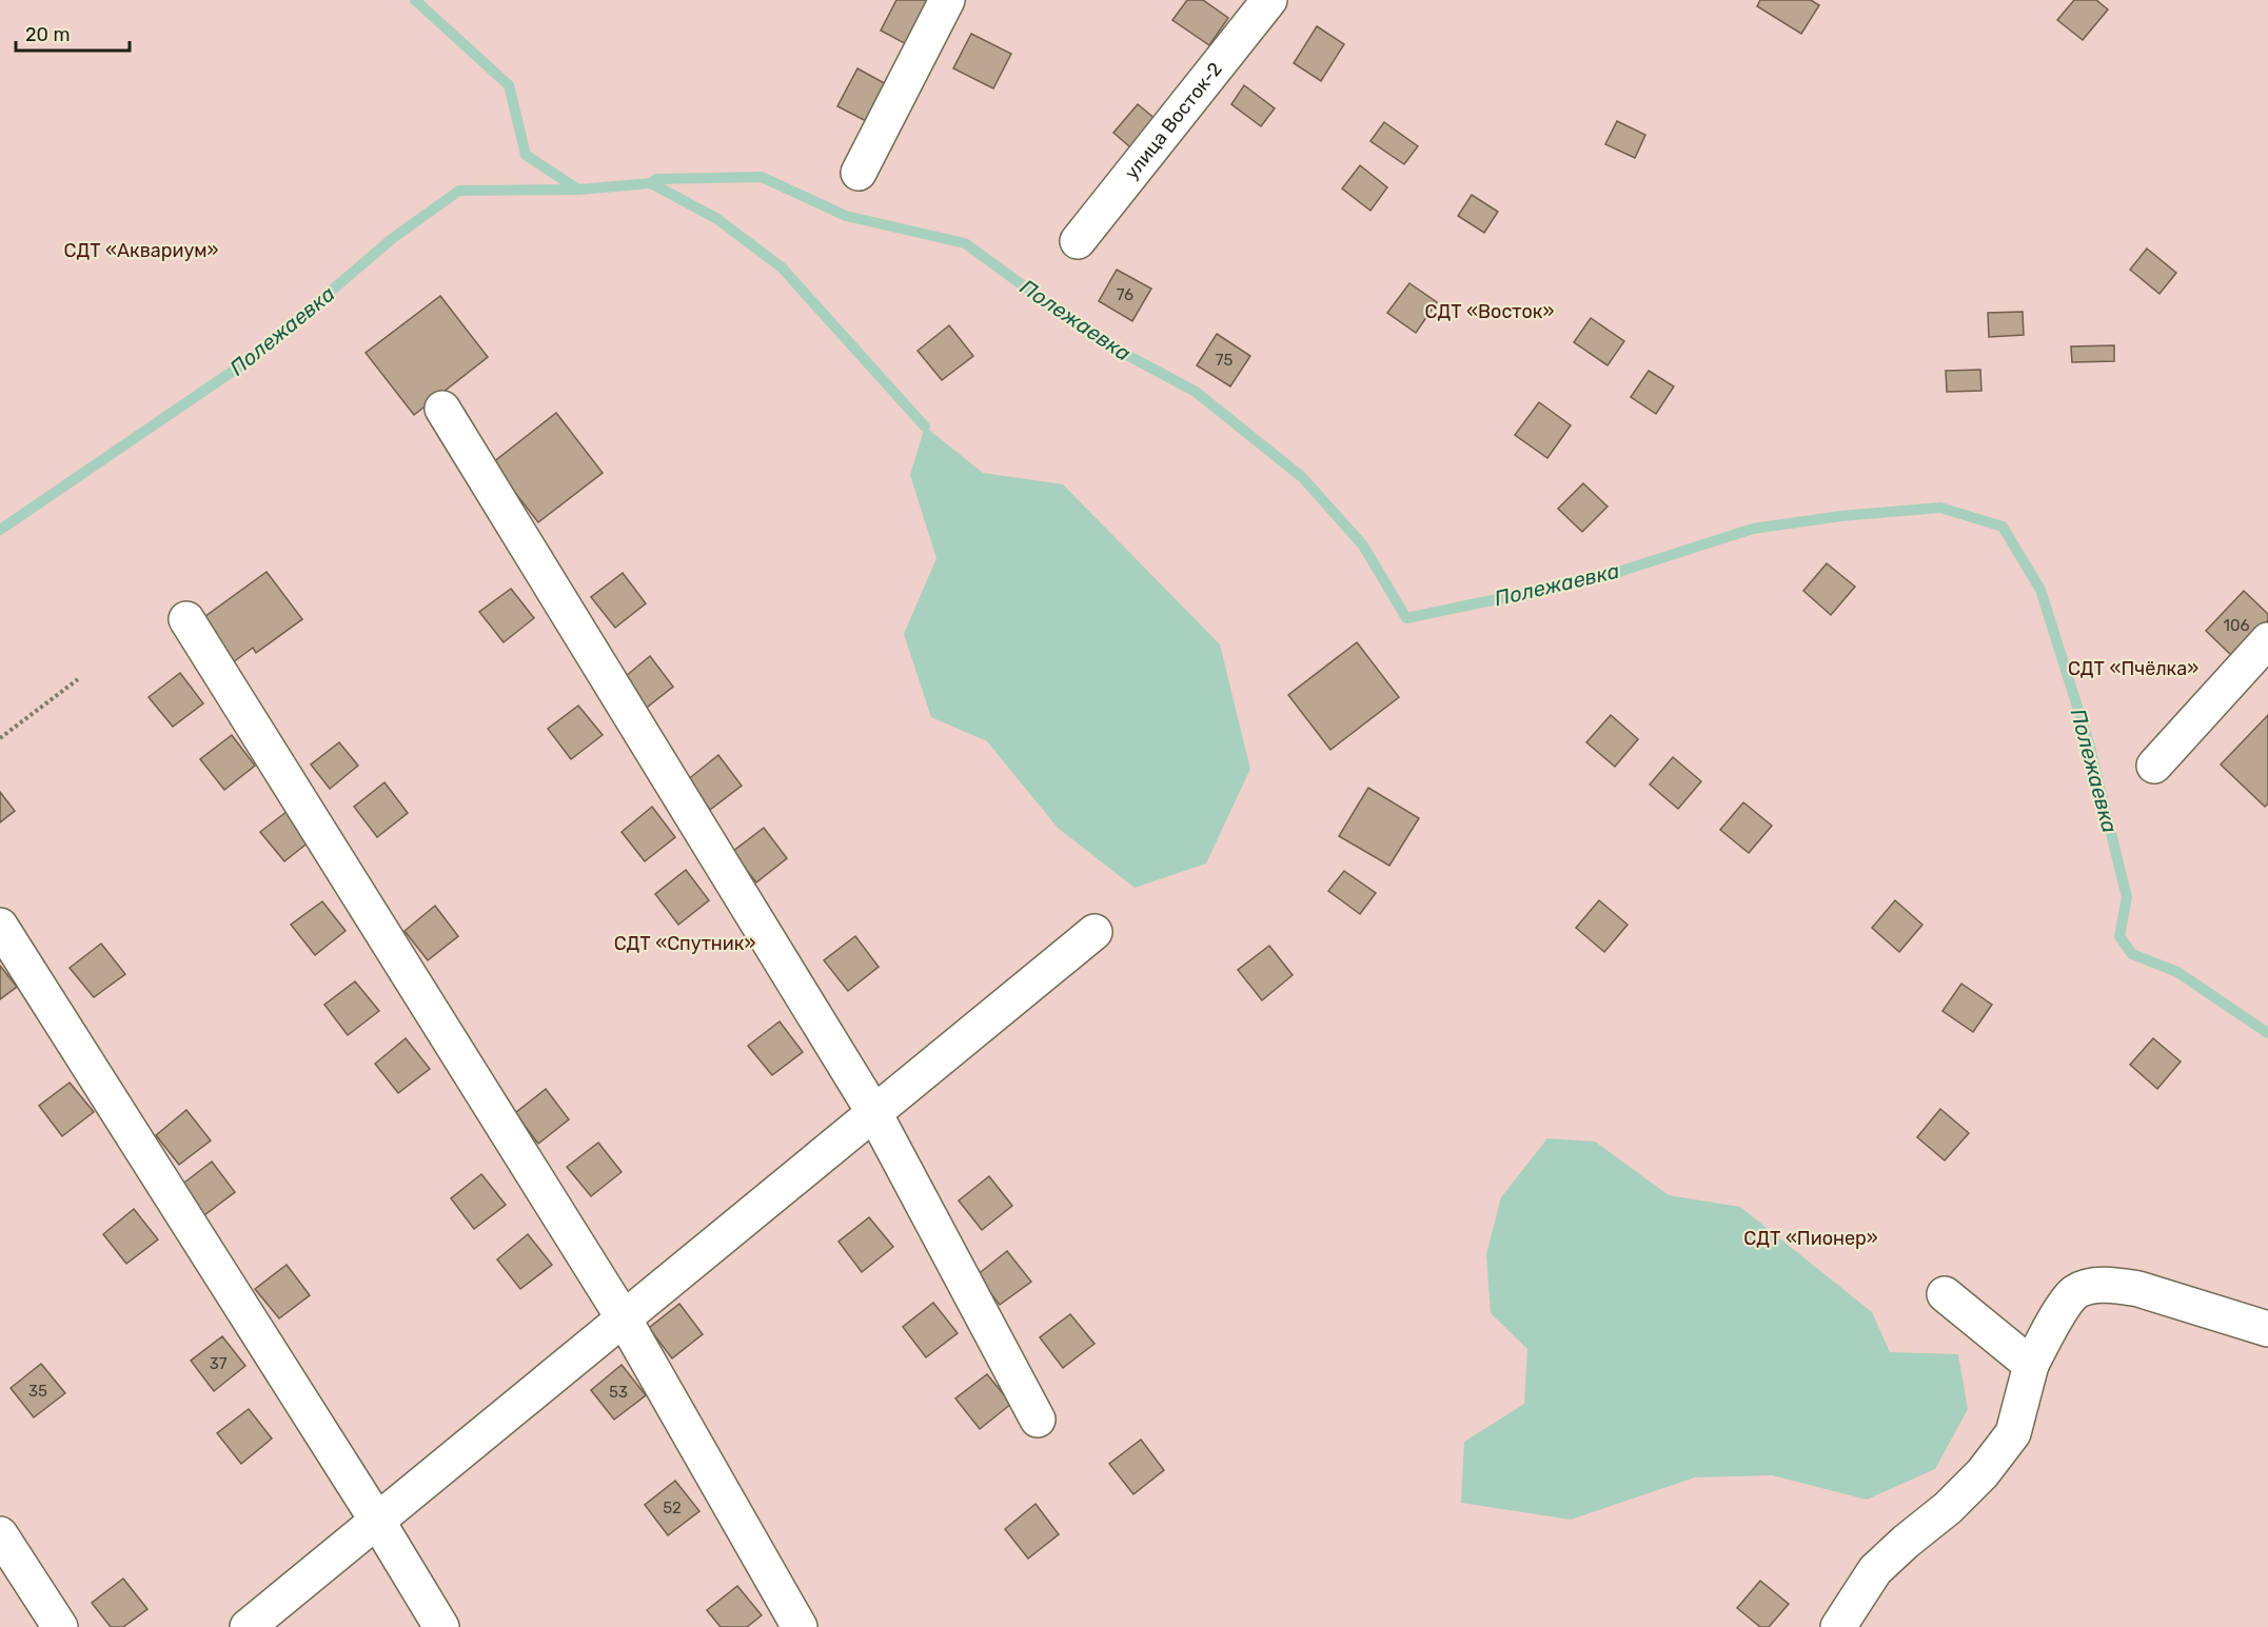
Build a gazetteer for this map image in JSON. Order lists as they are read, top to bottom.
{
  "streets": {
    "lane": ["улица Восток-2"]
  },
  "water": ["Полежаевка"],
  "parks": [
    "СДТ «Аквариум»",
    "СДТ «Восток»",
    "СДТ «Пчёлка»",
    "СДТ «Спутник»",
    "СДТ «Пионер»"
  ],
  "house_numbers": [
    "76",
    "75",
    "106",
    "37",
    "35",
    "53",
    "52"
  ],
  "scale_bar": "20 m"
}
